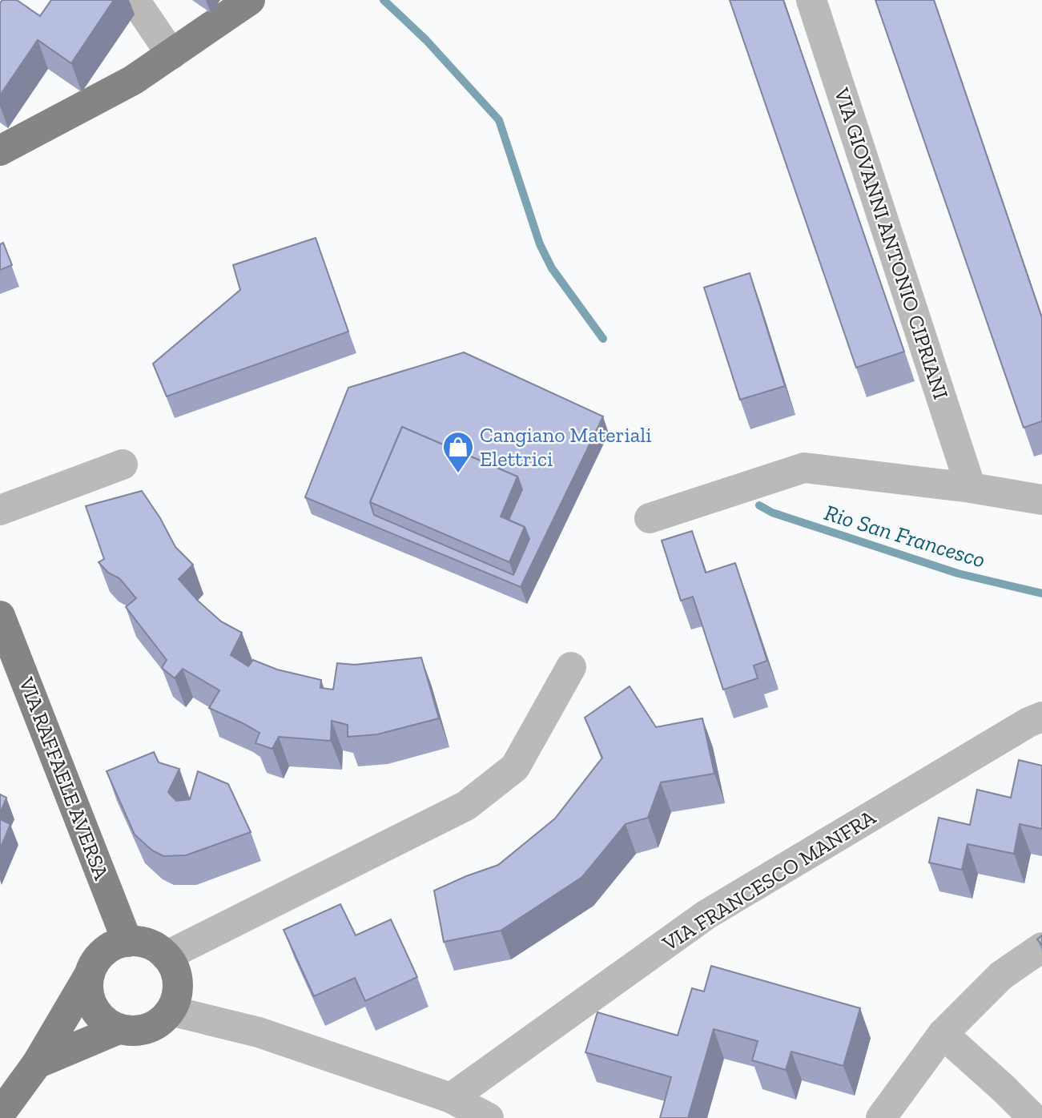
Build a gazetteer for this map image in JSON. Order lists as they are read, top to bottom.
{
  "streets": {
    "main road": ["VIA RAFFAELE AVERSA"],
    "street": ["VIA GIOVANNI ANTONIO CIPRIANI", "VIA FRANCESCO MANFRA"]
  },
  "water": ["Rio San Francesco"],
  "places": {
    "shop": ["Cangiano Materiali Elettrici"]
  }
}
